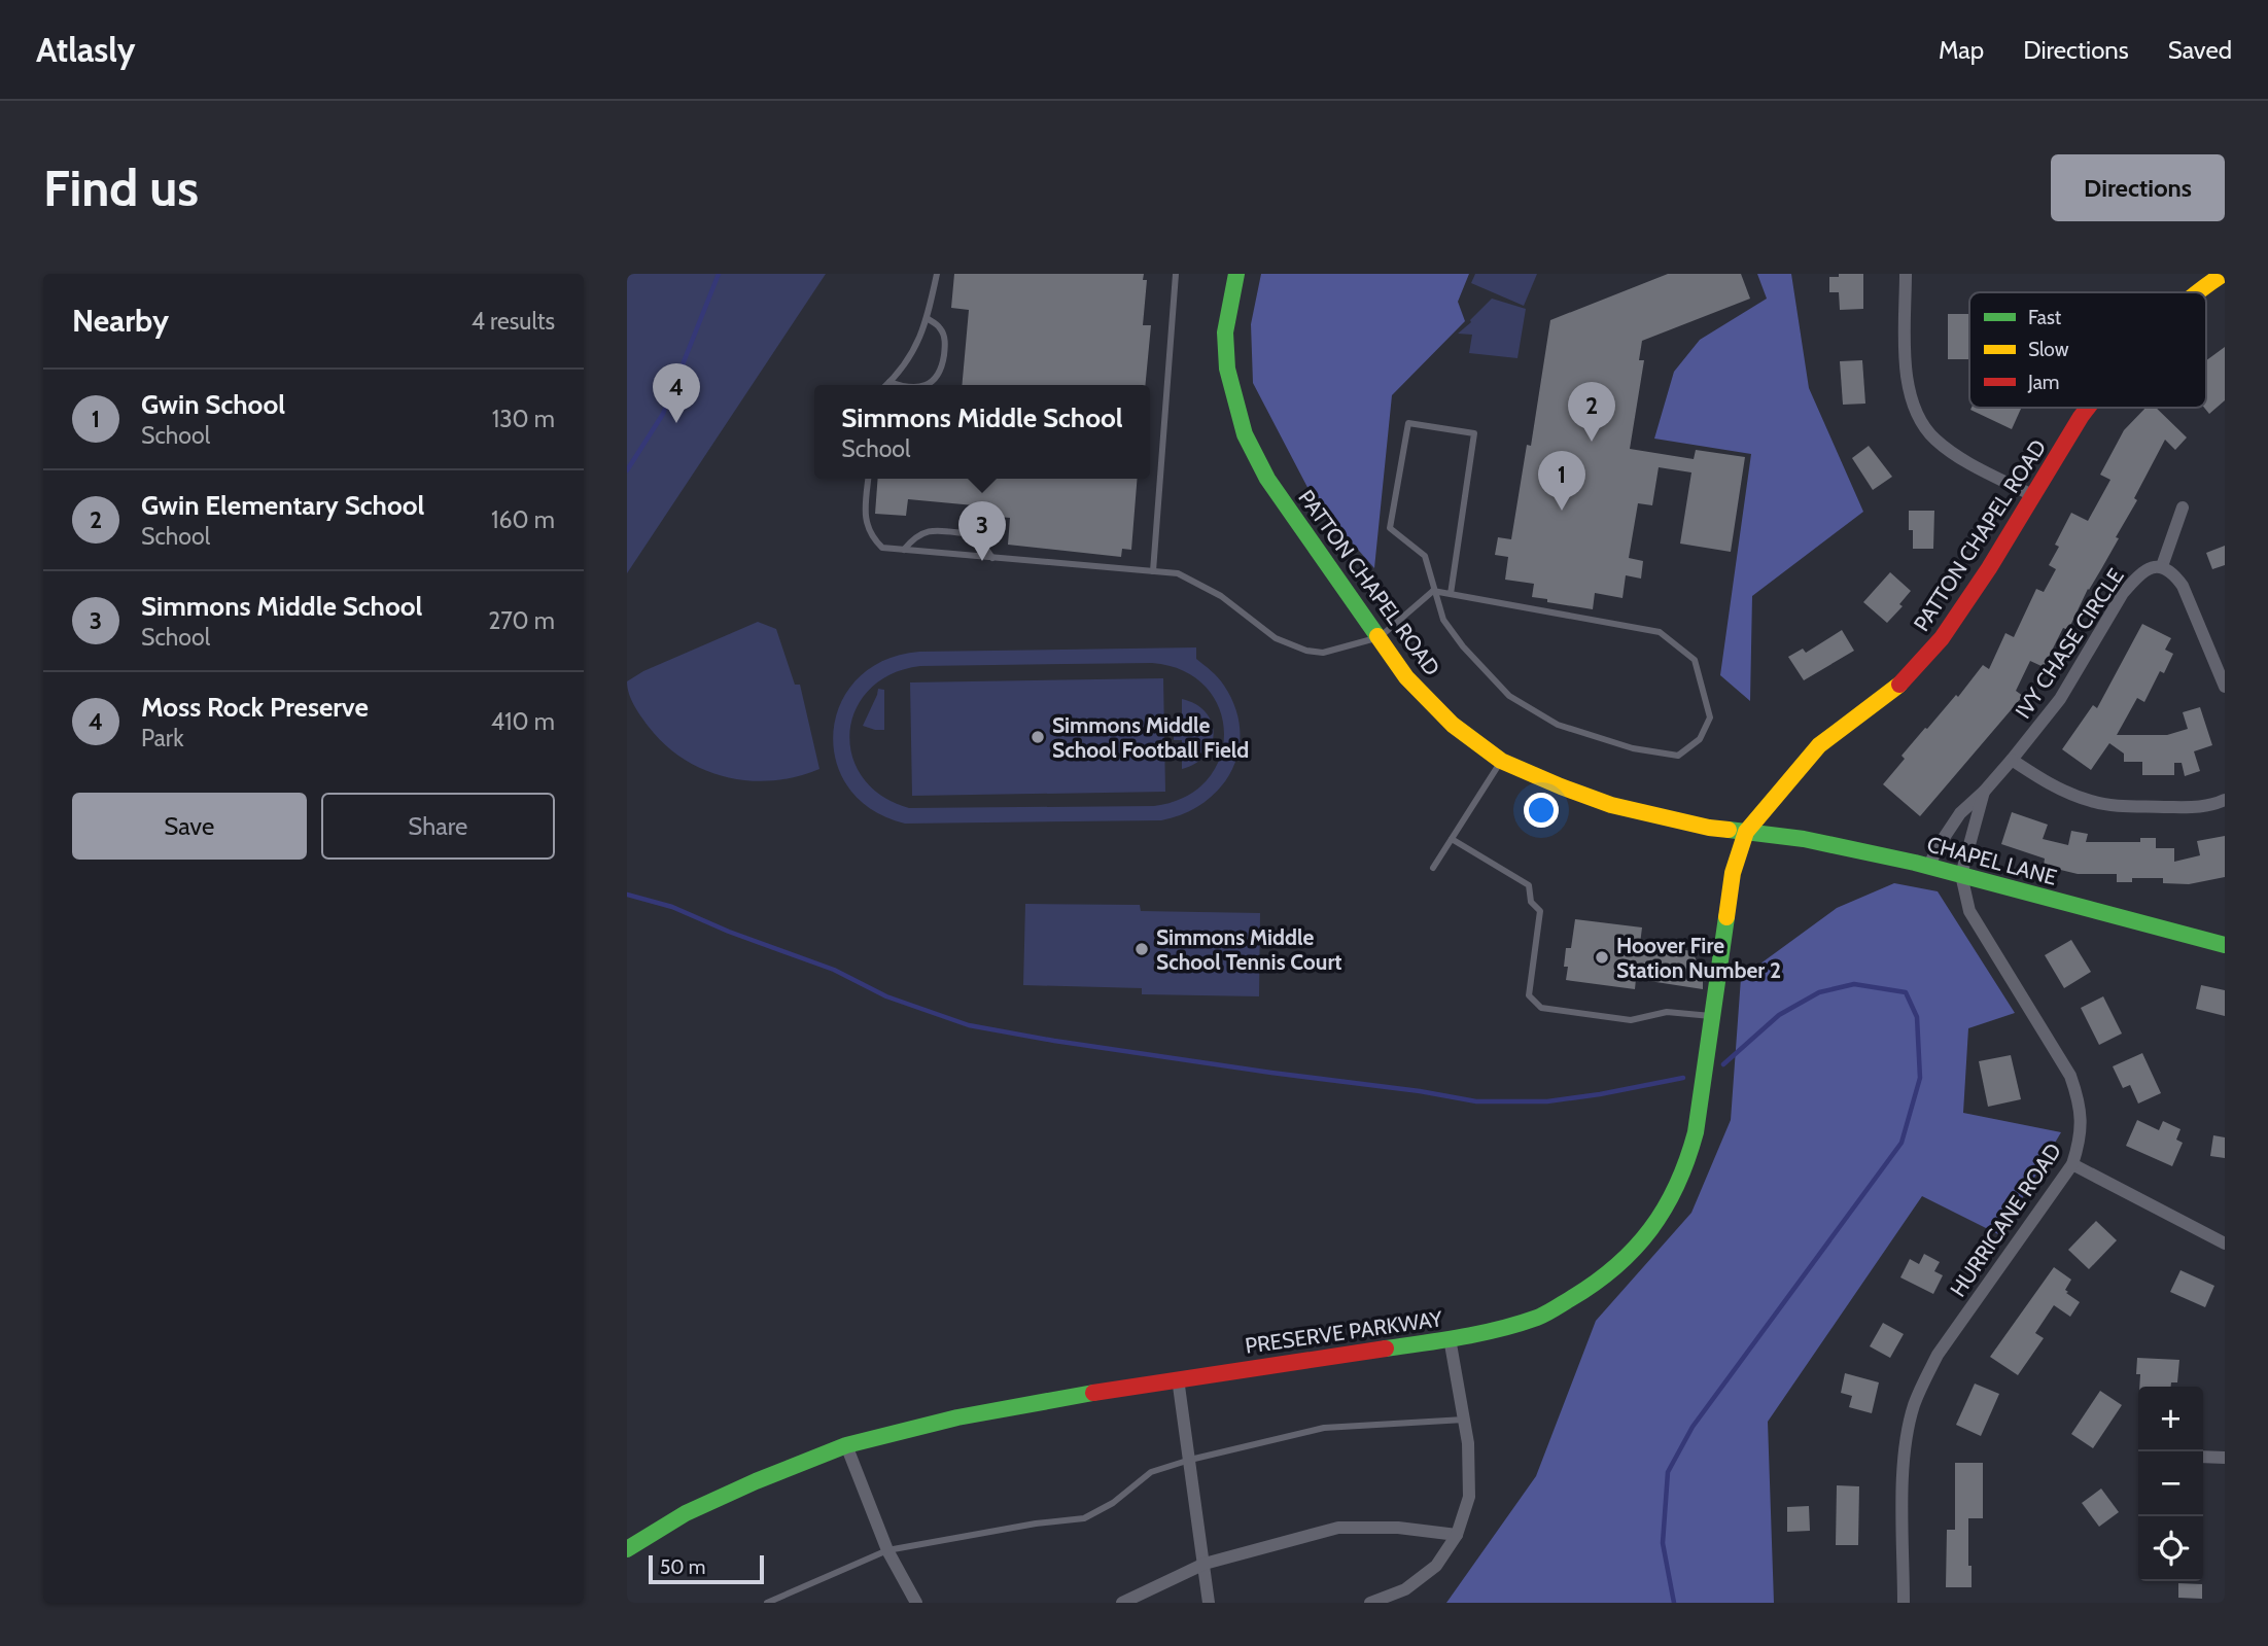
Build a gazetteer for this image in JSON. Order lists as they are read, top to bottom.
{
  "streets": {
    "street": [
      "PATTON CHAPEL ROAD",
      "IVY CHASE CIRCLE",
      "CHAPEL LANE",
      "HURRICANE ROAD",
      "PRESERVE PARKWAY"
    ]
  },
  "crossings": [
    ["PATTON CHAPEL ROAD", "CHAPEL LANE"],
    ["PATTON CHAPEL ROAD", "PRESERVE PARKWAY"],
    ["IVY CHASE CIRCLE", "CHAPEL LANE"],
    ["IVY CHASE CIRCLE", "HURRICANE ROAD"],
    ["CHAPEL LANE", "HURRICANE ROAD"],
    ["CHAPEL LANE", "PRESERVE PARKWAY"]
  ],
  "places": ["Simmons Middle School Football Field", "Simmons Middle School Tennis Court", "Hoover Fire Station Number 2"],
  "legend": ["Fast", "Slow", "Jam"],
  "scale_bar": "50 m",
  "page": {
    "header": "Atlasly",
    "nav": ["Map", "Directions", "Saved"],
    "buttons": [
      "Directions",
      ["Save", "Share"]
    ],
    "title": "Find us",
    "heading": ["Nearby", "4 results"],
    "pins": [
      "4",
      "2",
      "1",
      "3"
    ],
    "list": [
      {
        "mark": "1",
        "name": "Gwin School",
        "note": "School",
        "value": "130 m"
      },
      {
        "mark": "2",
        "name": "Gwin Elementary School",
        "note": "School",
        "value": "160 m"
      },
      {
        "mark": "3",
        "name": "Simmons Middle School",
        "note": "School",
        "value": "270 m"
      },
      {
        "mark": "4",
        "name": "Moss Rock Preserve",
        "note": "Park",
        "value": "410 m"
      }
    ],
    "popup": ["Simmons Middle School", "School"],
    "map_buttons": ["+", "−"],
    "scale": "50 m"
  }
}
